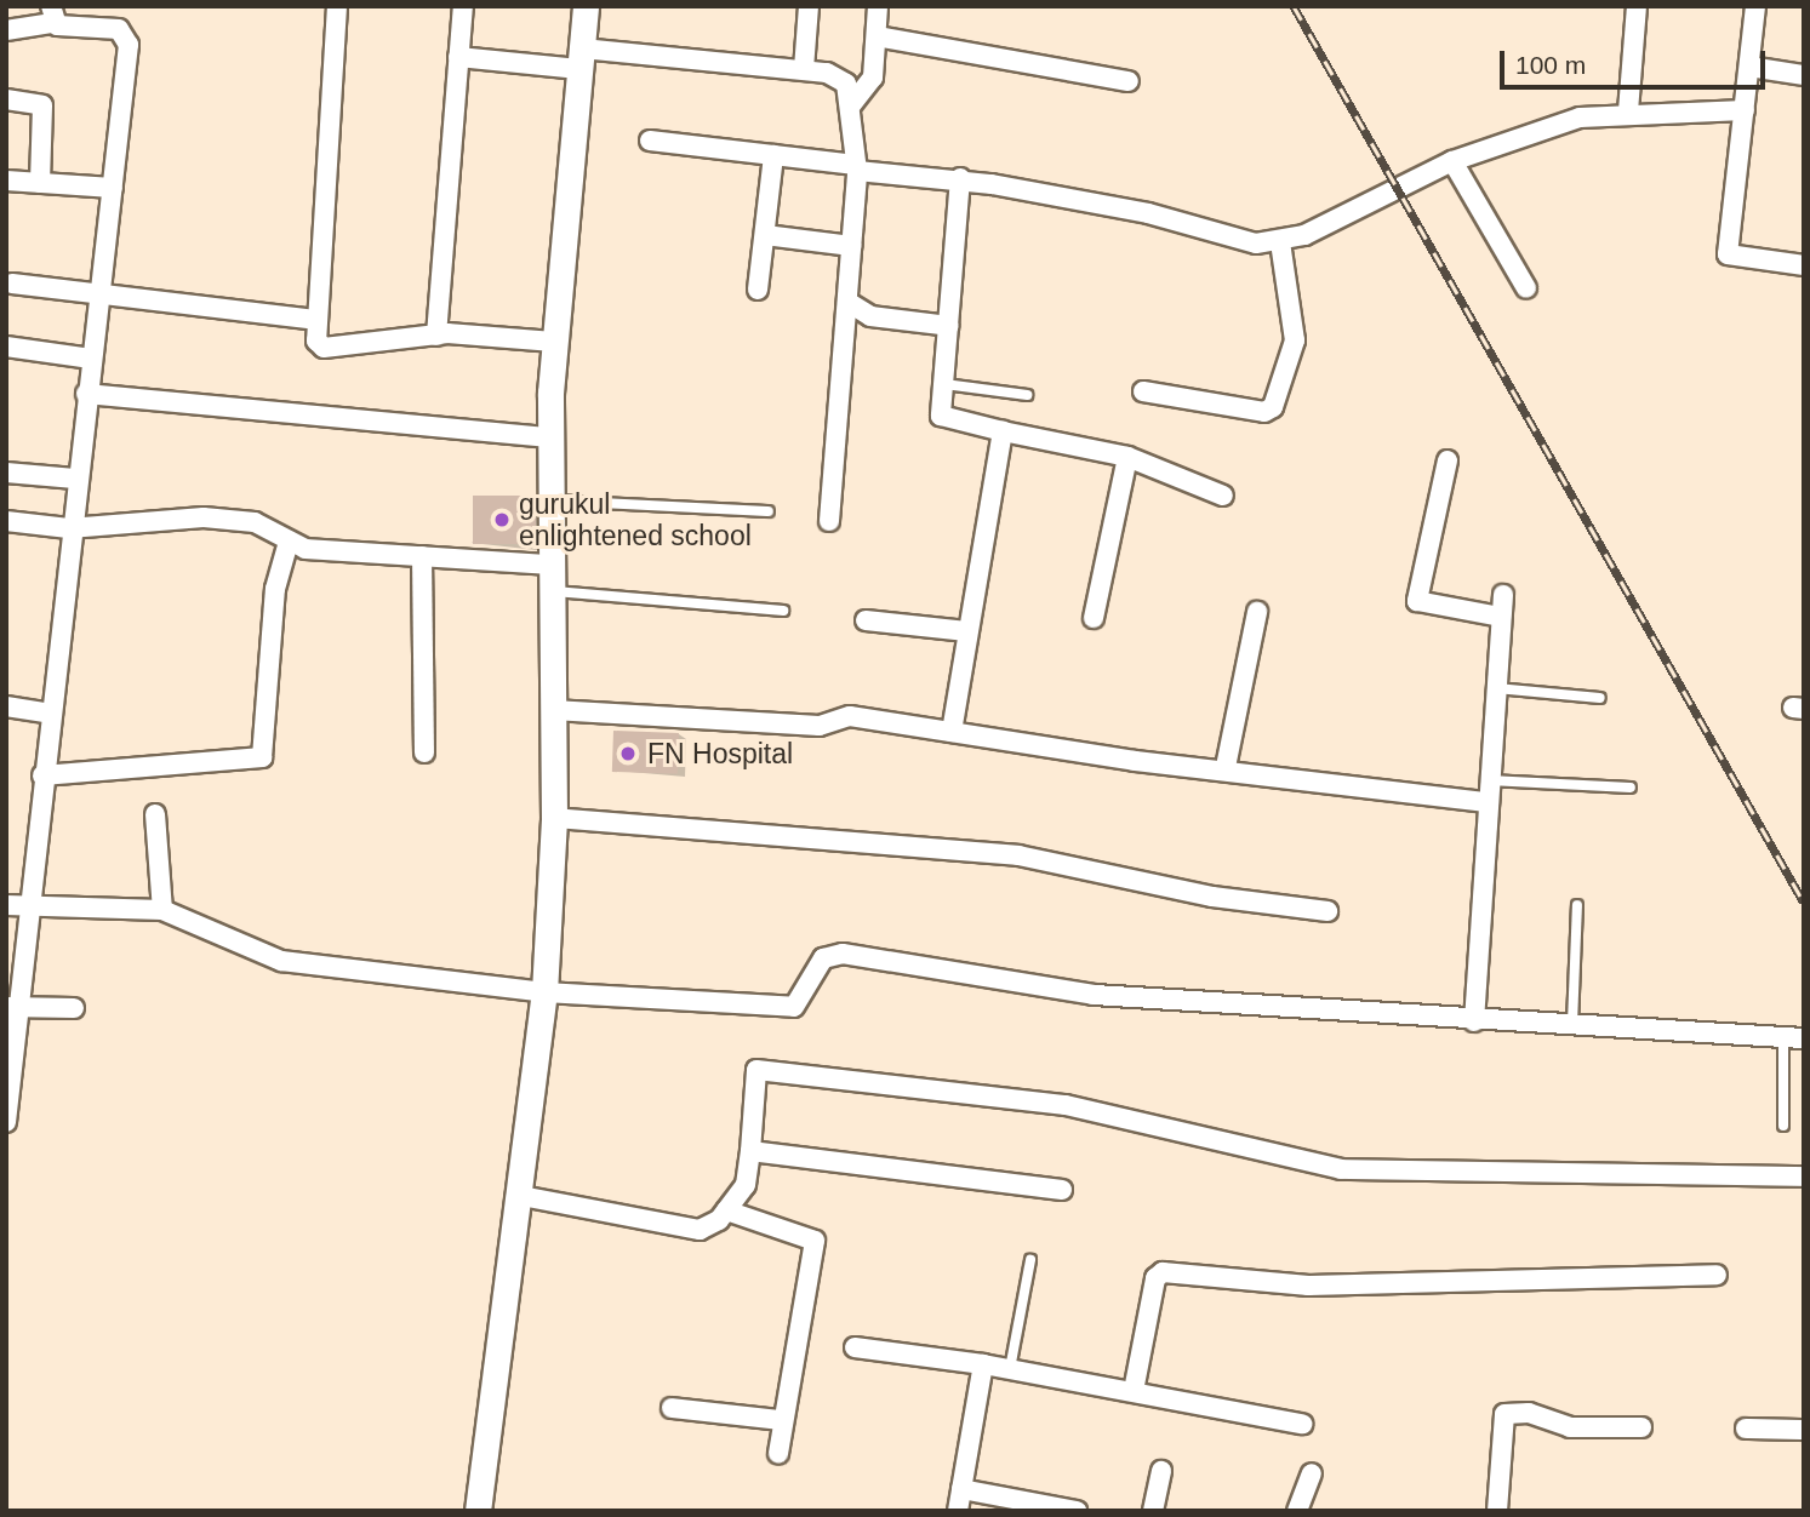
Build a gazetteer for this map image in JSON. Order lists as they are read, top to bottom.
{
  "places": ["gurukul enlightened school", "FN Hospital"],
  "scale_bar": "100 m"
}
